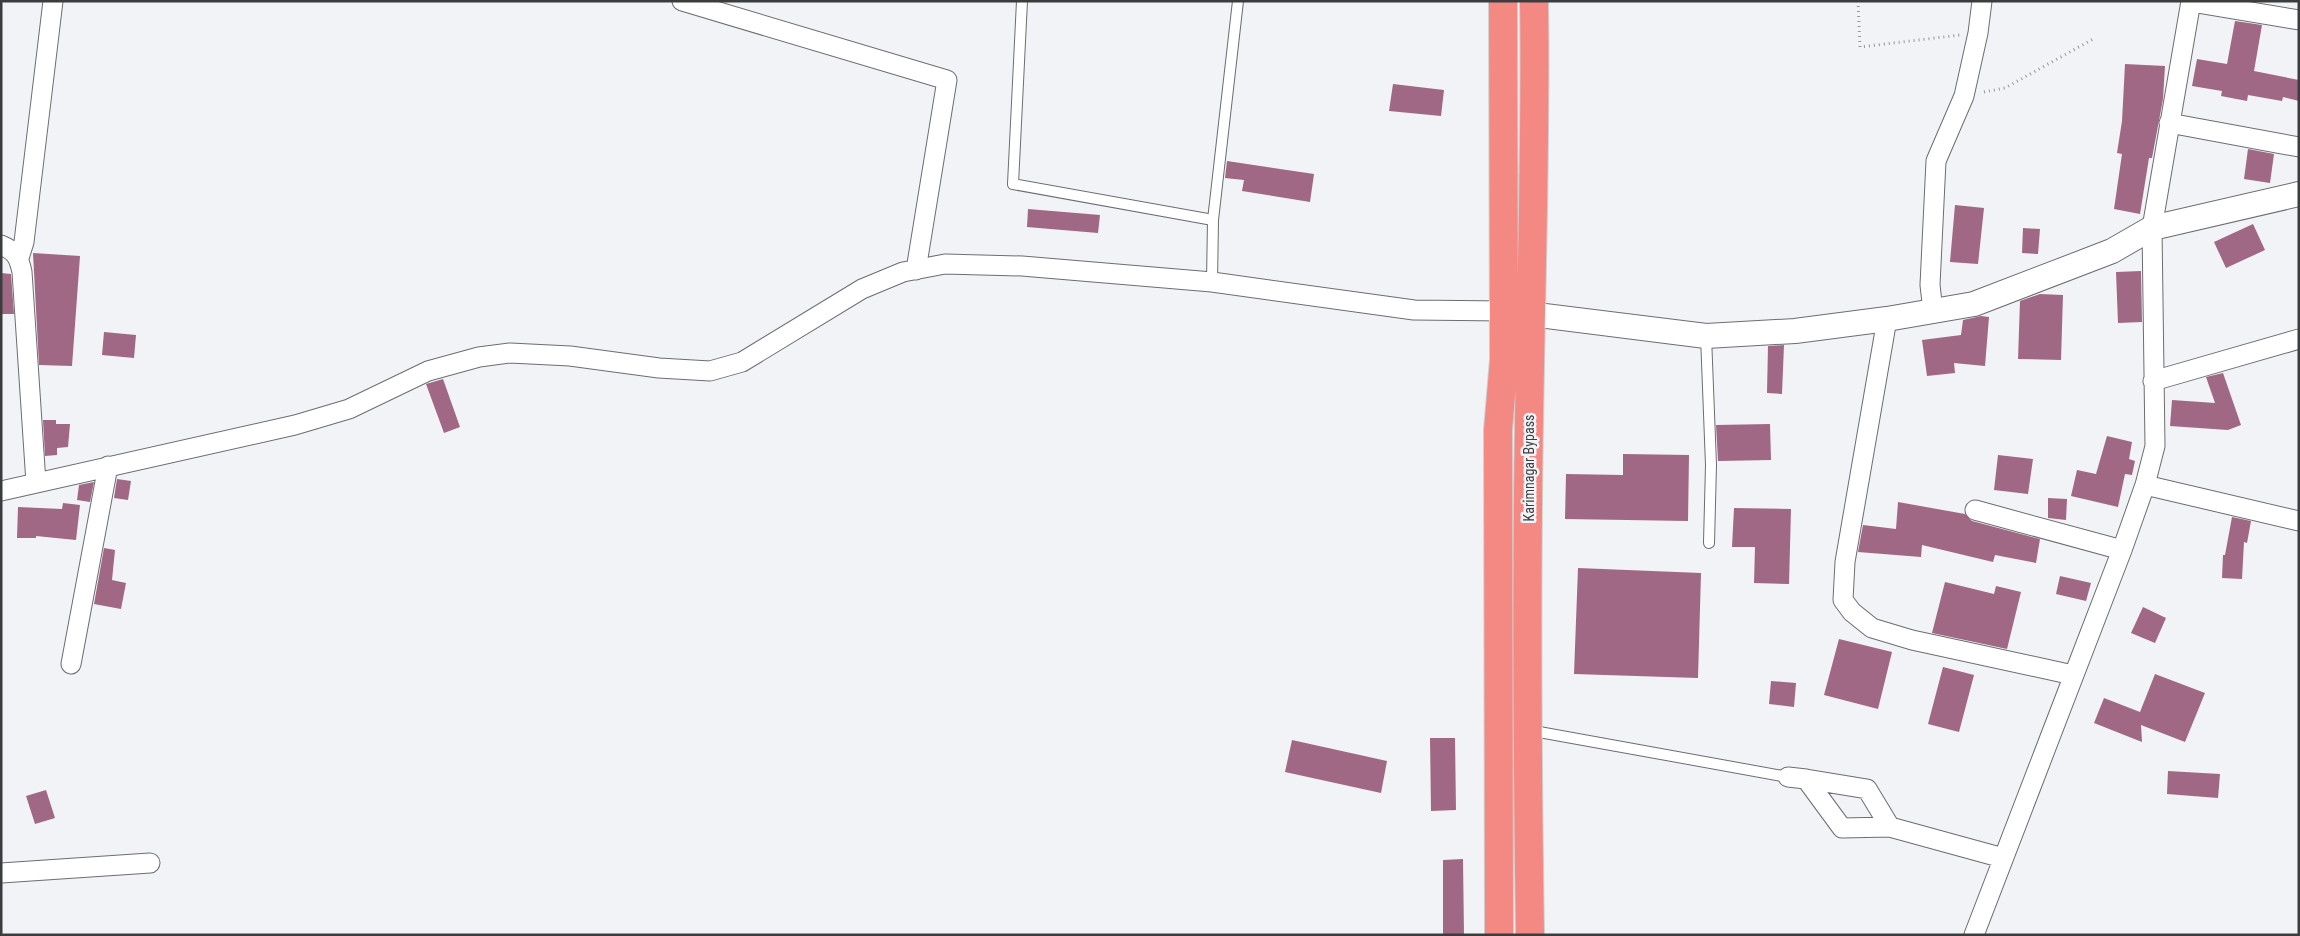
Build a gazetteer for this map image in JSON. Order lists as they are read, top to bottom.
{
  "streets": {
    "highway": ["Karimnagar Bypass"]
  }
}
